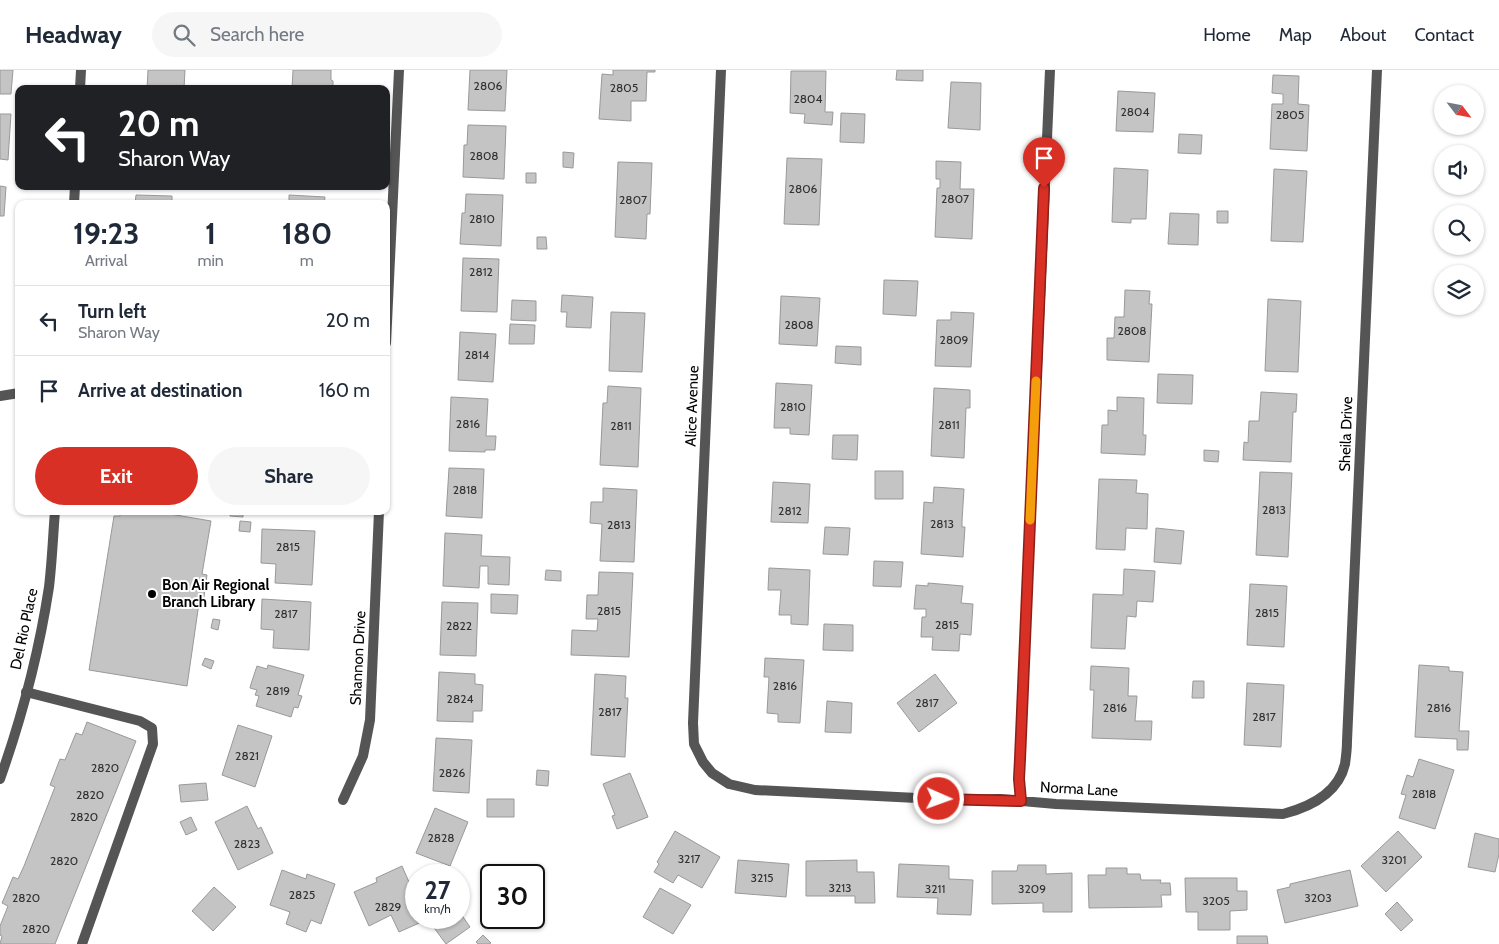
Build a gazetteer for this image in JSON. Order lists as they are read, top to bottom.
{
  "streets": {
    "street": [
      "Alice Avenue",
      "Sheila Drive",
      "Del Rio Place",
      "Shannon Drive",
      "Norma Lane"
    ]
  },
  "crossings": [
    ["Alice Avenue", "Norma Lane"],
    ["Sheila Drive", "Norma Lane"]
  ],
  "places": ["Bon Air Regional Branch Library"],
  "house_numbers": [
    "2806",
    "2805",
    "2804",
    "2804",
    "2805",
    "2808",
    "2806",
    "2807",
    "2807",
    "2810",
    "2812",
    "2808",
    "2808",
    "2809",
    "2814",
    "2810",
    "2816",
    "2811",
    "2811",
    "2818",
    "2813",
    "2812",
    "2813",
    "2813",
    "2815",
    "2815",
    "2815",
    "2817",
    "2815",
    "2822",
    "2816",
    "2819",
    "2824",
    "2817",
    "2816",
    "2816",
    "2817",
    "2817",
    "2821",
    "2820",
    "2826",
    "2818",
    "2820",
    "2820",
    "2828",
    "2823",
    "3217",
    "3201",
    "2820",
    "3215",
    "3213",
    "3211",
    "3209",
    "2825",
    "2820",
    "3203",
    "3205",
    "2829",
    "2820"
  ],
  "north": "bottom right",
  "page": {
    "header": "Headway",
    "search": "Search here",
    "nav": [
      "Home",
      "Map",
      "About",
      "Contact"
    ],
    "turn": ["20 m", "Sharon Way"],
    "eta": [
      "19:23",
      "Arrival",
      "1",
      "min",
      "180",
      "m"
    ],
    "list": [
      {
        "name": "Turn left",
        "note": "Sharon Way",
        "value": "20 m"
      },
      {
        "name": "Arrive at destination",
        "value": "160 m"
      }
    ],
    "buttons": ["Exit", "Share"],
    "speed": "27 km/h",
    "limit": "30"
  }
}
